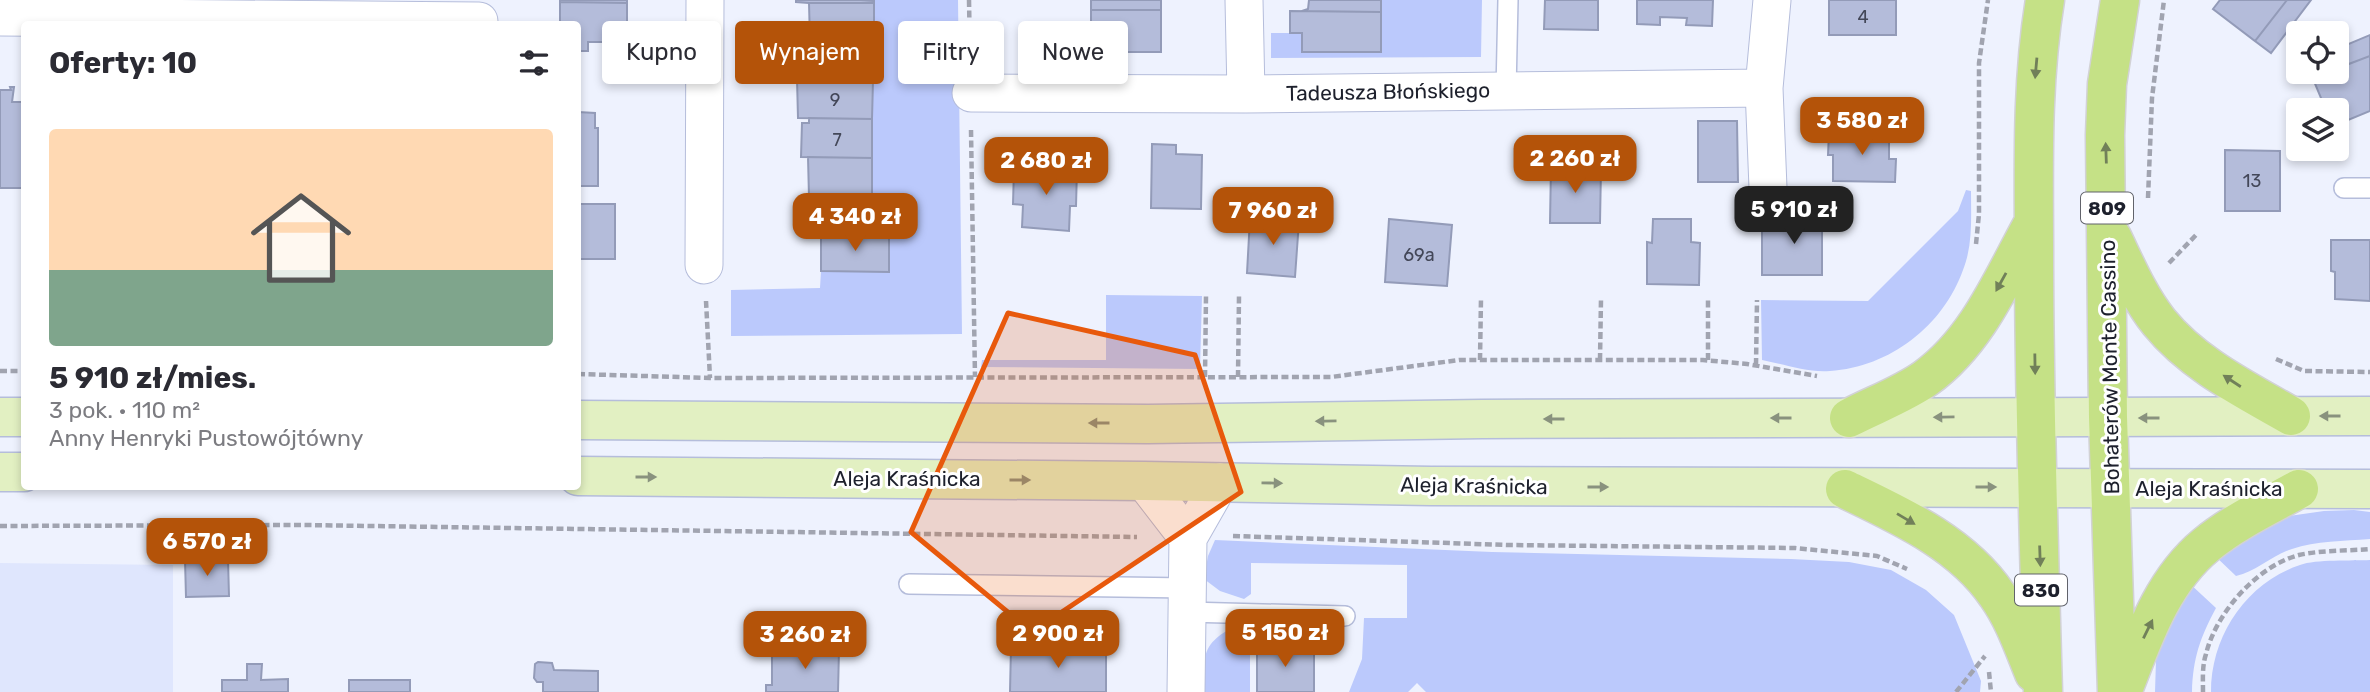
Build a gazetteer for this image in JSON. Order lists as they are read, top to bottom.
{
  "streets": {
    "main road": [
      "809",
      "Bohaterów Monte Cassino",
      "Aleja Kraśnicka",
      "830"
    ],
    "street": ["Tadeusza Błońskiego"]
  },
  "crossings": [
    ["Bohaterów Monte Cassino", "Aleja Kraśnicka"],
    ["Aleja Kraśnicka", "830"]
  ],
  "house_numbers": [
    "4",
    "9",
    "7",
    "13",
    "69a"
  ],
  "page": {
    "chip": [
      "Kupno",
      "Wynajem",
      "Filtry",
      "Nowe"
    ],
    "heading": "Oferty: 10",
    "price": [
      "3 580 zł",
      "2 260 zł",
      "2 680 zł",
      "5 910 zł",
      "7 960 zł",
      "4 340 zł",
      "6 570 zł",
      "5 150 zł",
      "2 900 zł",
      "3 260 zł"
    ],
    "list": [
      {
        "name": "5 910 zł/mies.",
        "note": "3 pok. · 110 m² · Anny Henryki Pustowójtówny"
      }
    ]
  }
}
